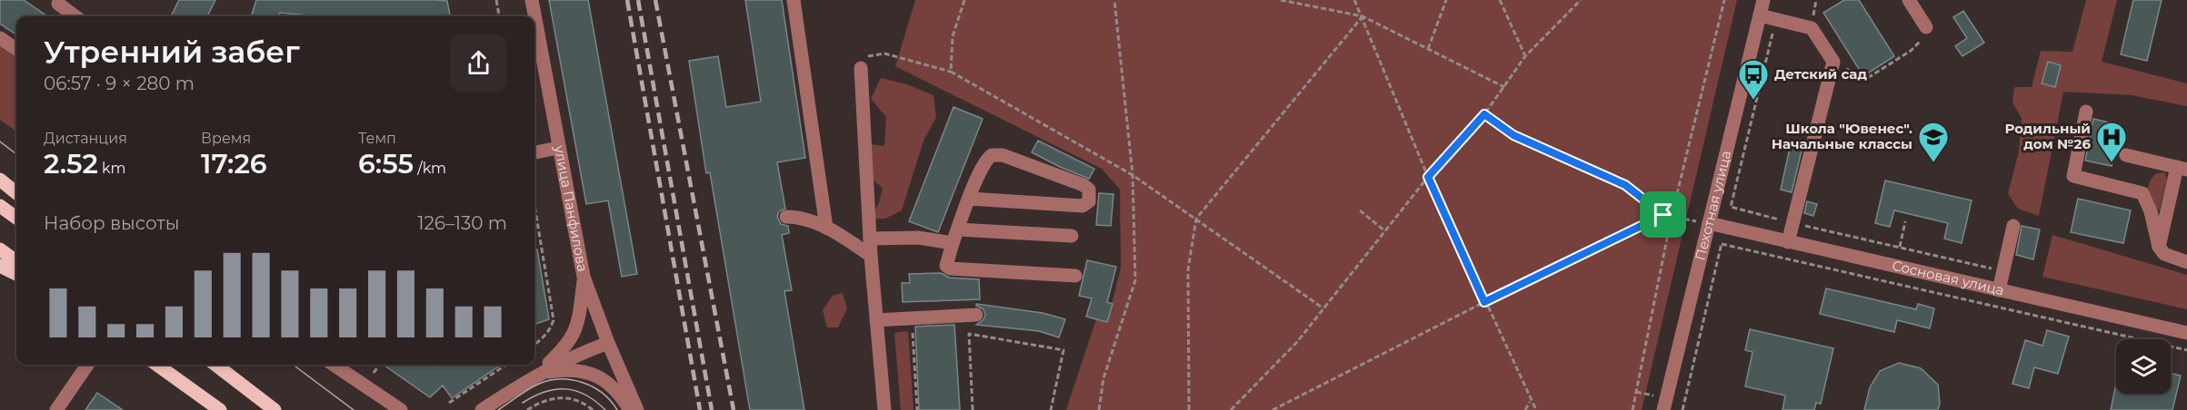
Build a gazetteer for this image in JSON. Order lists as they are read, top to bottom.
{
  "streets": {
    "street": ["Пехотная улица", "улица Панфилова", "Сосновая улица"]
  },
  "crossings": [
    ["Пехотная улица", "Сосновая улица"]
  ],
  "places": {
    "bus stop": ["Детский сад"],
    "school or university": ["Школа \"Ювенес\". Начальные классы"],
    "hospital": ["Родильный дом №26"]
  },
  "page": {
    "heading": ["Утренний забег", "06:57 · 9 × 280 m"],
    "stats": [
      ["Дистанция", "2.52 km"],
      ["Время", "17:26"],
      ["Темп", "6:55 /km"]
    ],
    "chart": ["Набор высоты", "126–130 m"]
  }
}
